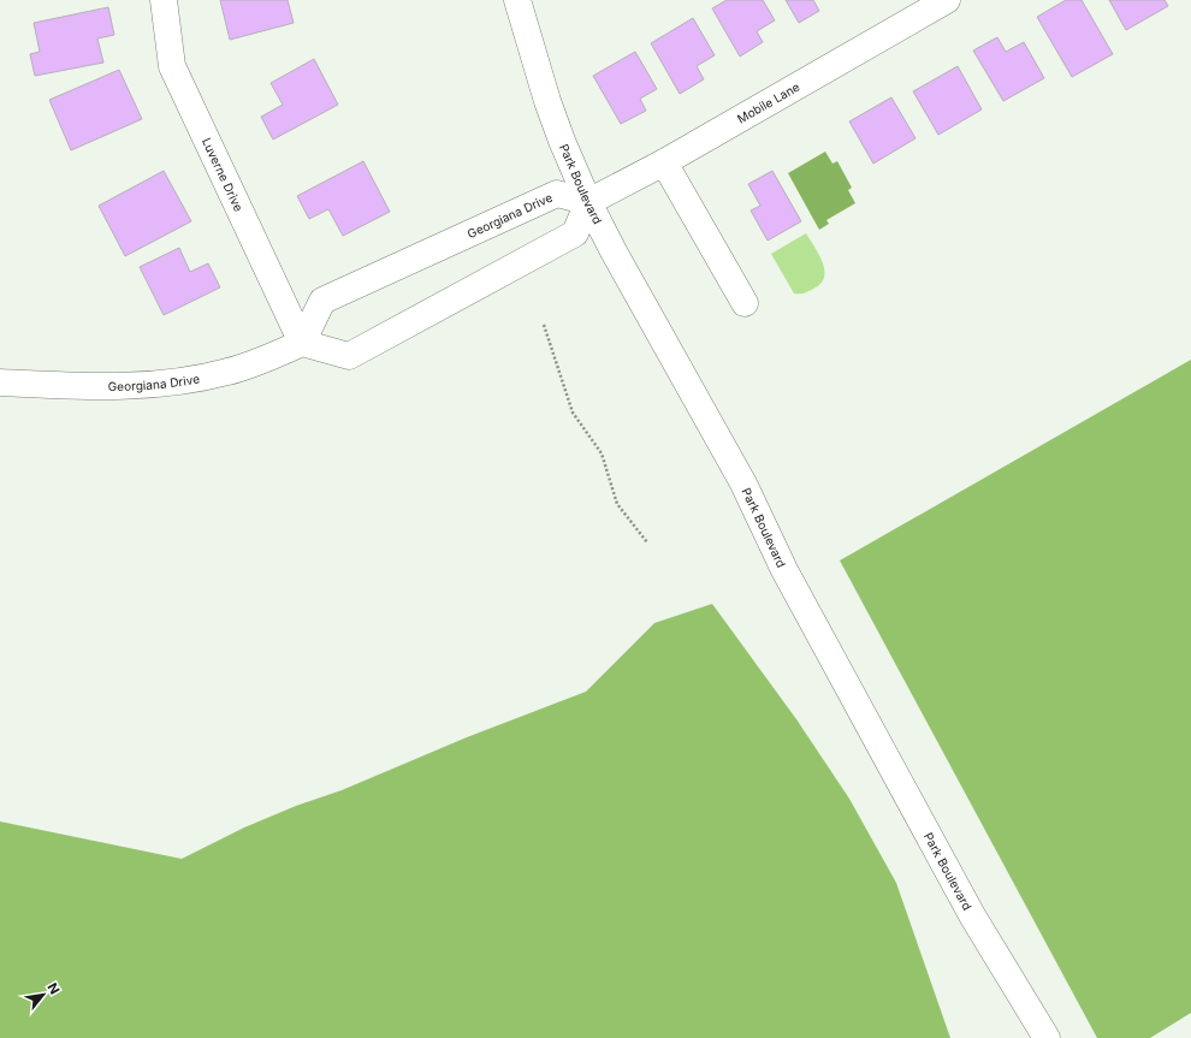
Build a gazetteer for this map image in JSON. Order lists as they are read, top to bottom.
{
  "streets": {
    "street": [
      "Mobile Lane",
      "Luverne Drive",
      "Park Boulevard",
      "Georgiana Drive"
    ]
  },
  "crossings": [
    ["Mobile Lane", "Park Boulevard"],
    ["Mobile Lane", "Georgiana Drive"],
    ["Luverne Drive", "Georgiana Drive"],
    ["Park Boulevard", "Georgiana Drive"]
  ],
  "north": "top right"
}
